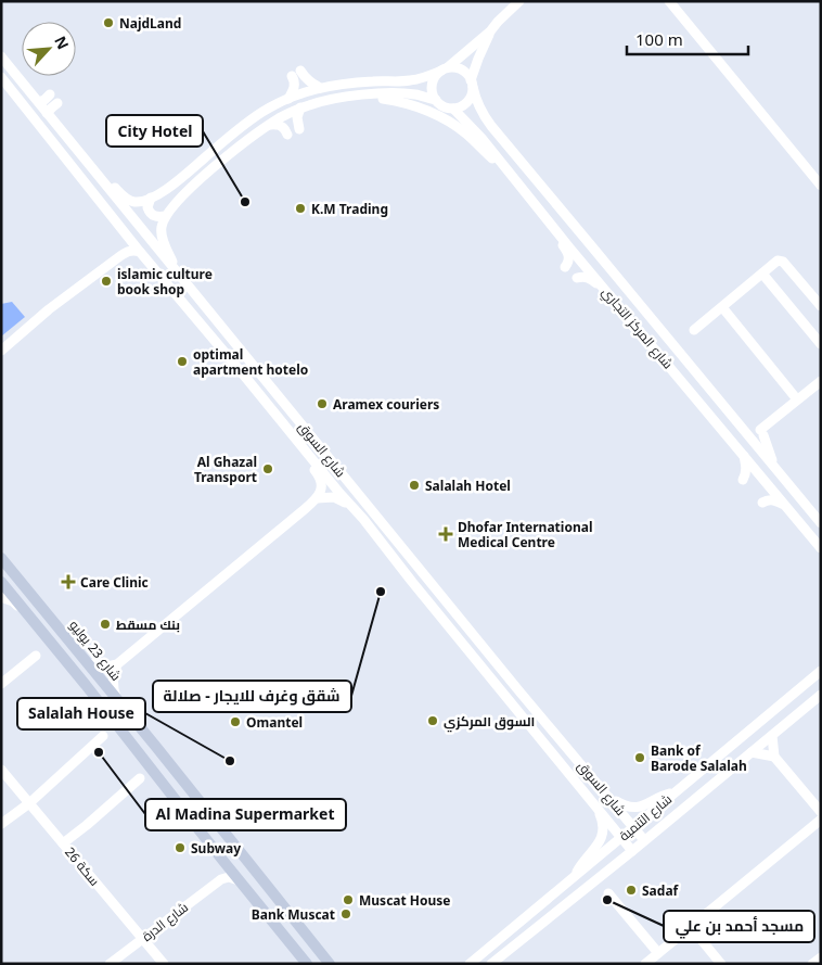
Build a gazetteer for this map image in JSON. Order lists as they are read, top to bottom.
{
  "streets": {
    "main road": ["شارع 23 يوليو"],
    "street": [
      "شارع المركز التجاري",
      "شارع السوق",
      "شارع التنمية",
      "سكة 26",
      "شارع الدرة"
    ]
  },
  "crossings": [
    ["شارع السوق", "شارع التنمية"],
    ["سكة 26", "شارع الدرة"]
  ],
  "places": {
    "other": [
      "NajdLand",
      "City Hotel",
      "K.M Trading",
      "islamic culture book shop",
      "optimal apartment hotelo",
      "Aramex couriers",
      "Al Ghazal Transport",
      "Salalah Hotel",
      "شقق وغرف للايجار - صلالة",
      "بنك مسقط",
      "السوق المركزي",
      "Omantel",
      "Al Madina Supermarket",
      "Bank of Barode Salalah",
      "Salalah House",
      "Subway",
      "Sadaf",
      "Muscat House",
      "مسجد أحمد بن علي",
      "Bank Muscat"
    ],
    "health": ["Dhofar International Medical Centre", "Care Clinic"]
  },
  "scale_bar": "100 m",
  "north": "top right"
}
